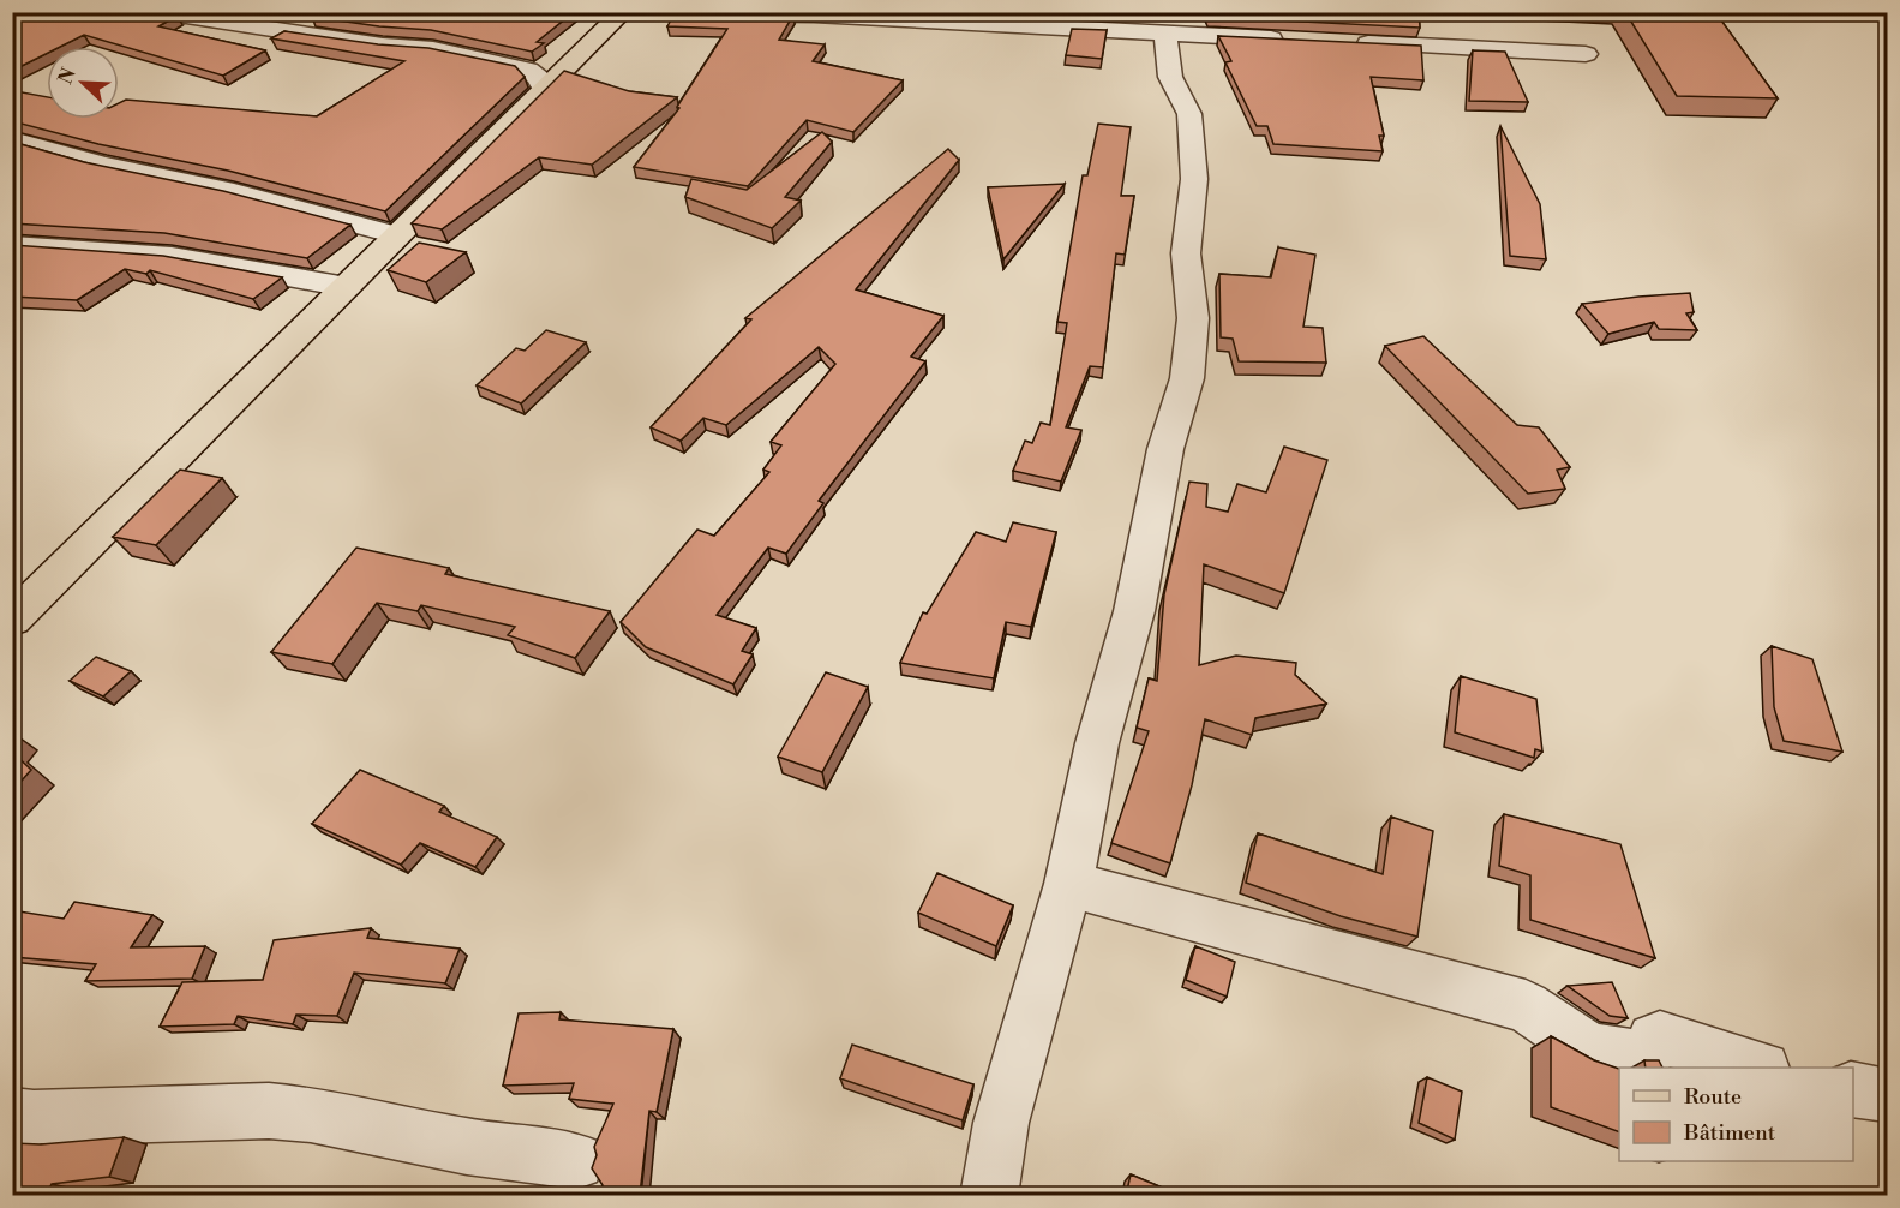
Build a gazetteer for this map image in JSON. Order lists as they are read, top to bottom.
{
  "legend": ["Route", "Bâtiment"],
  "north": "top left"
}
